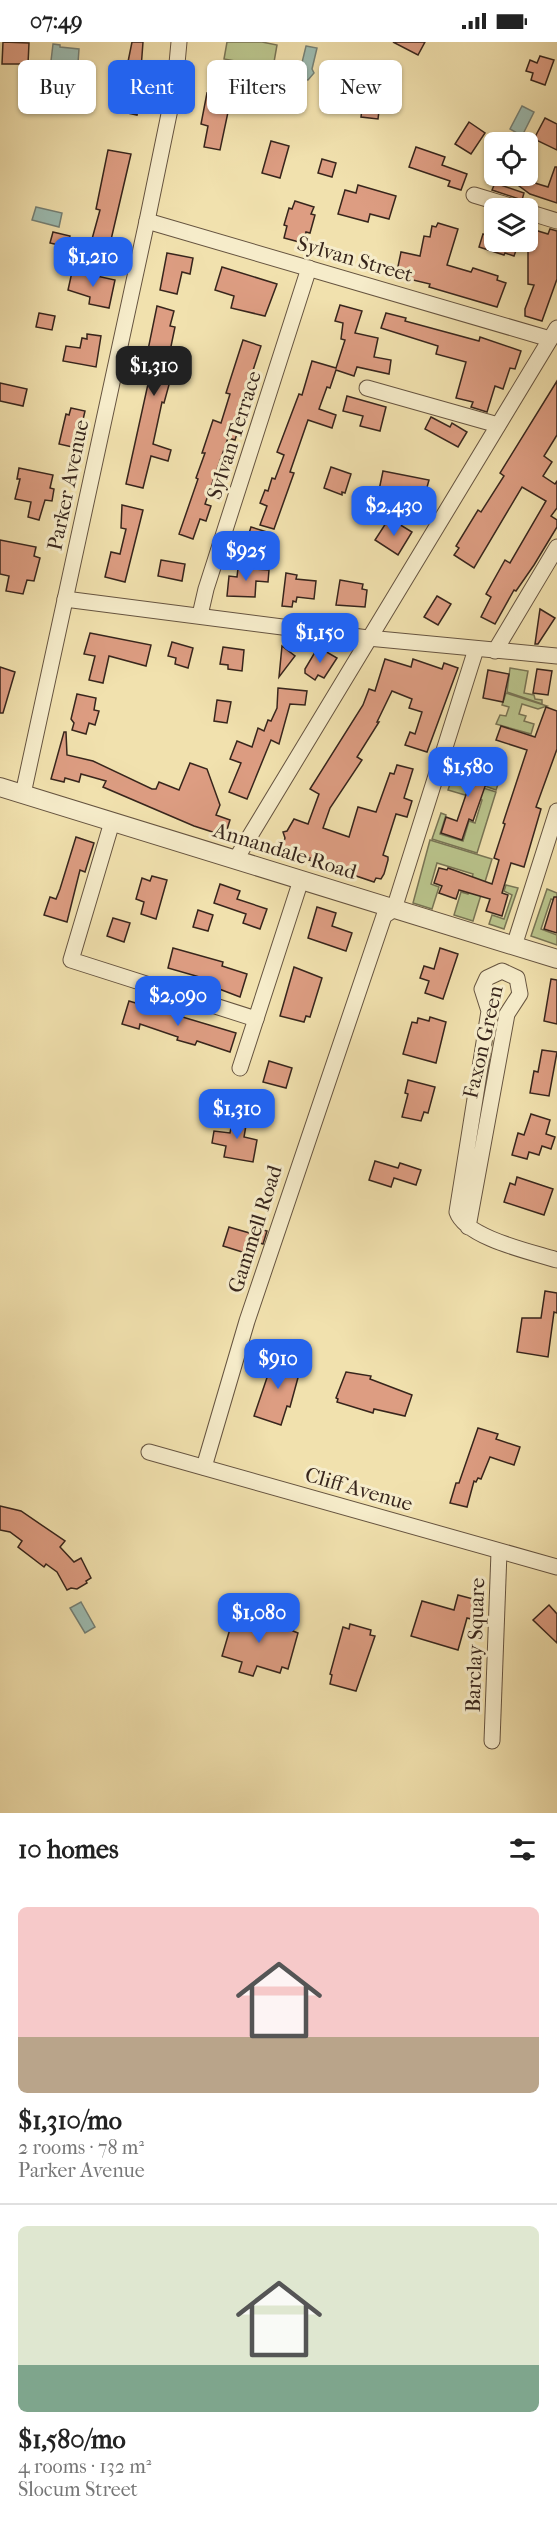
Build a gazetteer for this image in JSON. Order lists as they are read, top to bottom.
{
  "streets": {
    "street": [
      "Sylvan Street",
      "Sylvan Terrace",
      "Parker Avenue",
      "Annandale Road",
      "Faxon Green",
      "Gammell Road",
      "Cliff Avenue",
      "Barclay Square"
    ]
  },
  "crossings": [
    ["Sylvan Street", "Sylvan Terrace"],
    ["Sylvan Street", "Parker Avenue"],
    ["Parker Avenue", "Annandale Road"],
    ["Annandale Road", "Gammell Road"],
    ["Gammell Road", "Cliff Avenue"],
    ["Cliff Avenue", "Barclay Square"]
  ],
  "page": {
    "status": "07:49",
    "chip": [
      "Buy",
      "Rent",
      "Filters",
      "New"
    ],
    "price": [
      "$1,210",
      "$1,310",
      "$2,430",
      "$925",
      "$1,150",
      "$1,580",
      "$2,090",
      "$1,310",
      "$910",
      "$1,080"
    ],
    "heading": "10 homes",
    "list": [
      {
        "name": "$1,310/mo",
        "note": "2 rooms · 78 m² · Parker Avenue"
      },
      {
        "name": "$1,580/mo",
        "note": "4 rooms · 132 m² · Slocum Street"
      }
    ]
  }
}
